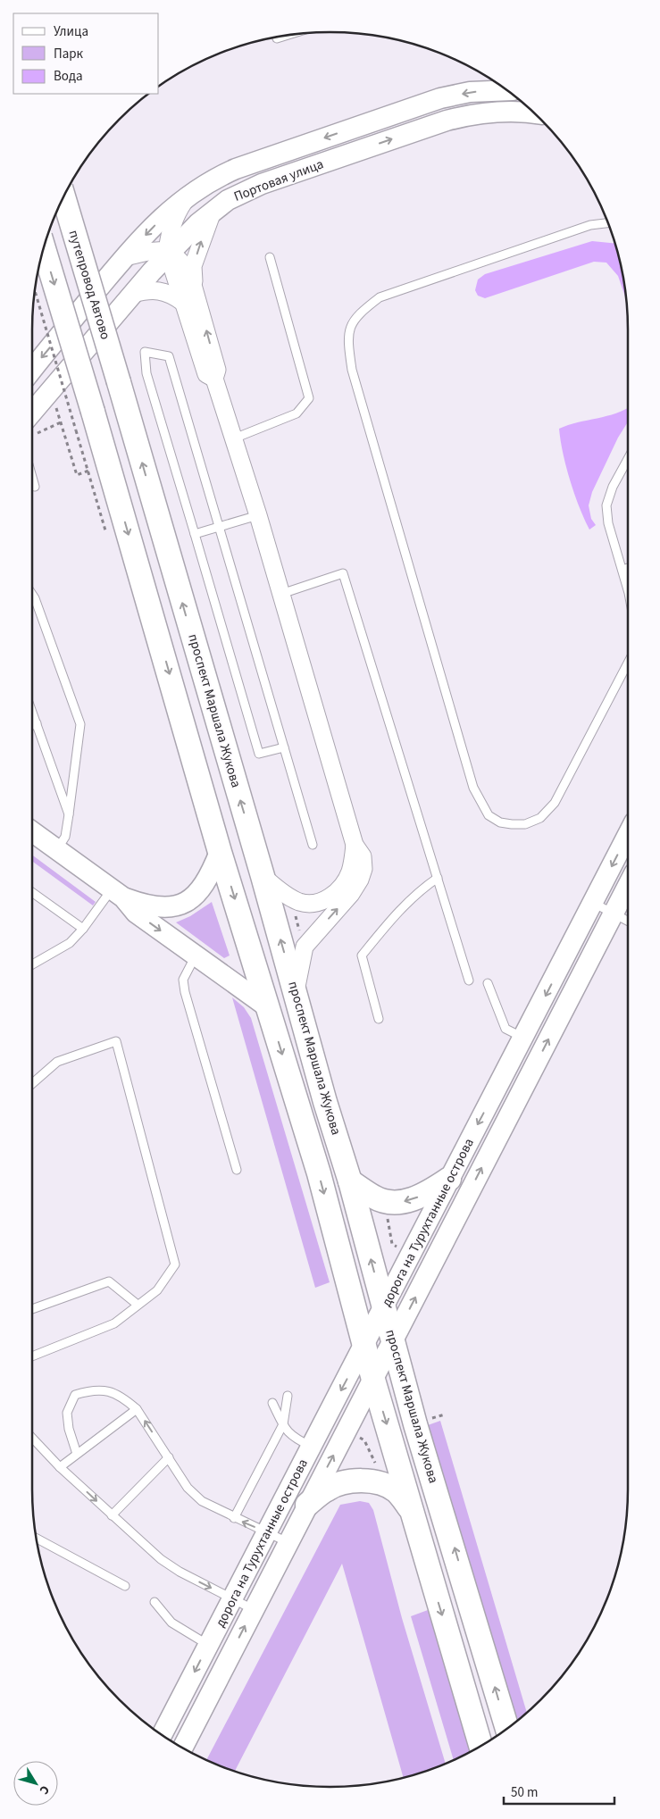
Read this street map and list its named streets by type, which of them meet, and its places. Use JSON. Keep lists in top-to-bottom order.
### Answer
{
  "streets": {
    "main road": ["путепровод Автово", "проспект Маршала Жукова"],
    "street": ["Портовая улица", "дорога на Турухтанные острова"]
  },
  "crossings": [
    ["путепровод Автово", "проспект Маршала Жукова"],
    ["проспект Маршала Жукова", "дорога на Турухтанные острова"]
  ],
  "legend": ["Улица", "Парк", "Вода"],
  "scale_bar": "50 m",
  "north": "bottom right"
}
